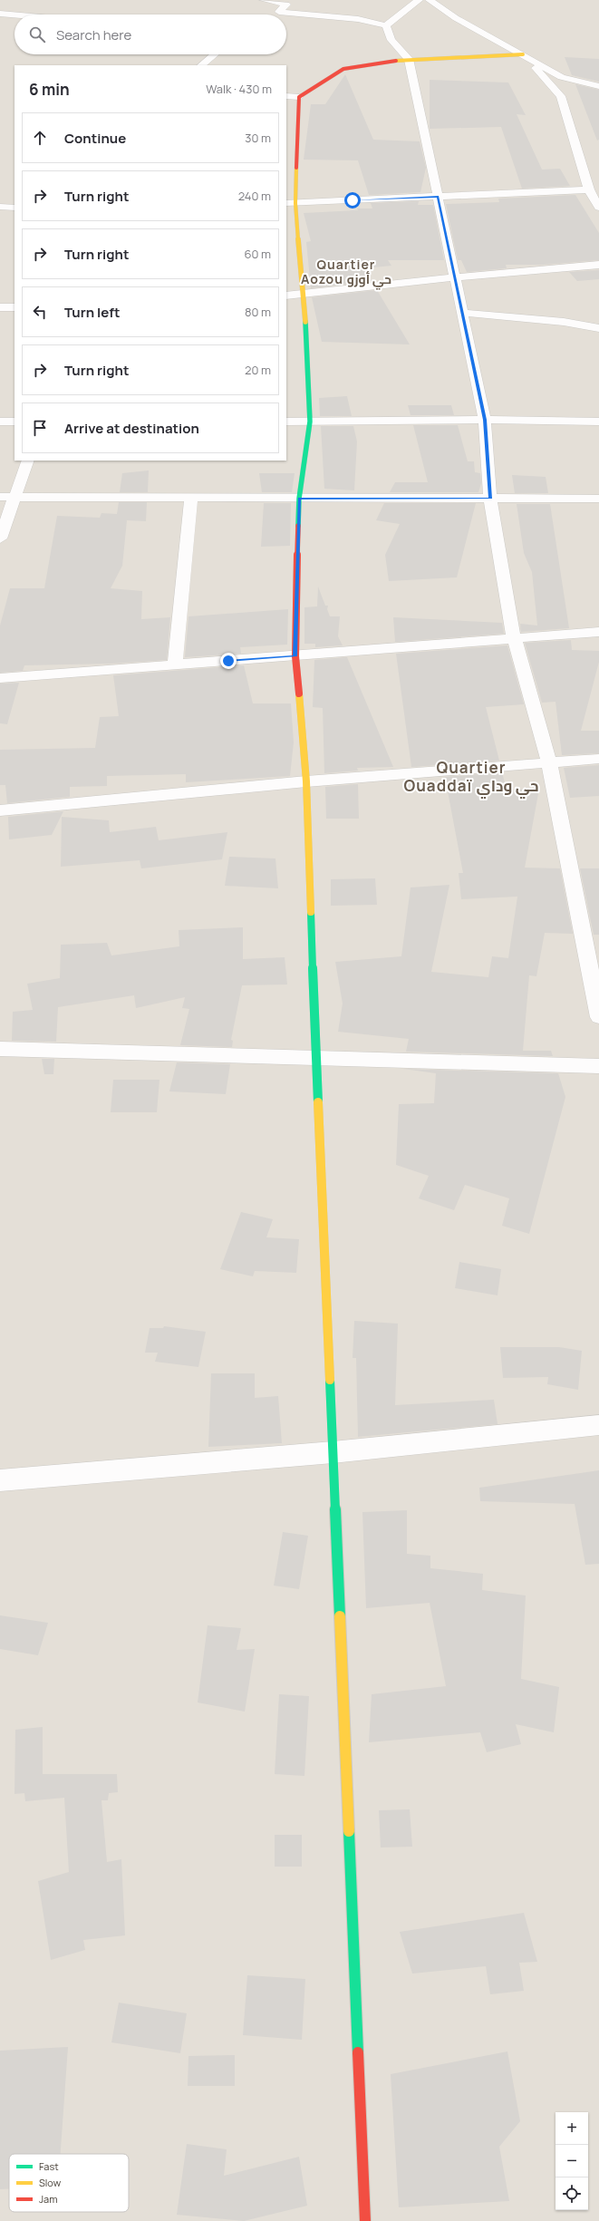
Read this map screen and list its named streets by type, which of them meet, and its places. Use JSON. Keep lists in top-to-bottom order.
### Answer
{
  "districts": ["Quartier Aozou حي أوزو", "Quartier Ouaddaï حي وداي"],
  "legend": ["Fast", "Slow", "Jam"],
  "page": {
    "search": "Search here",
    "heading": ["6 min", "Walk · 430 m"],
    "list": [
      ["Continue", "30 m"],
      ["Turn right", "240 m"],
      ["Turn right", "60 m"],
      ["Turn left", "80 m"],
      ["Turn right", "20 m"],
      "Arrive at destination"
    ],
    "map_buttons": ["+", "−"]
  }
}
